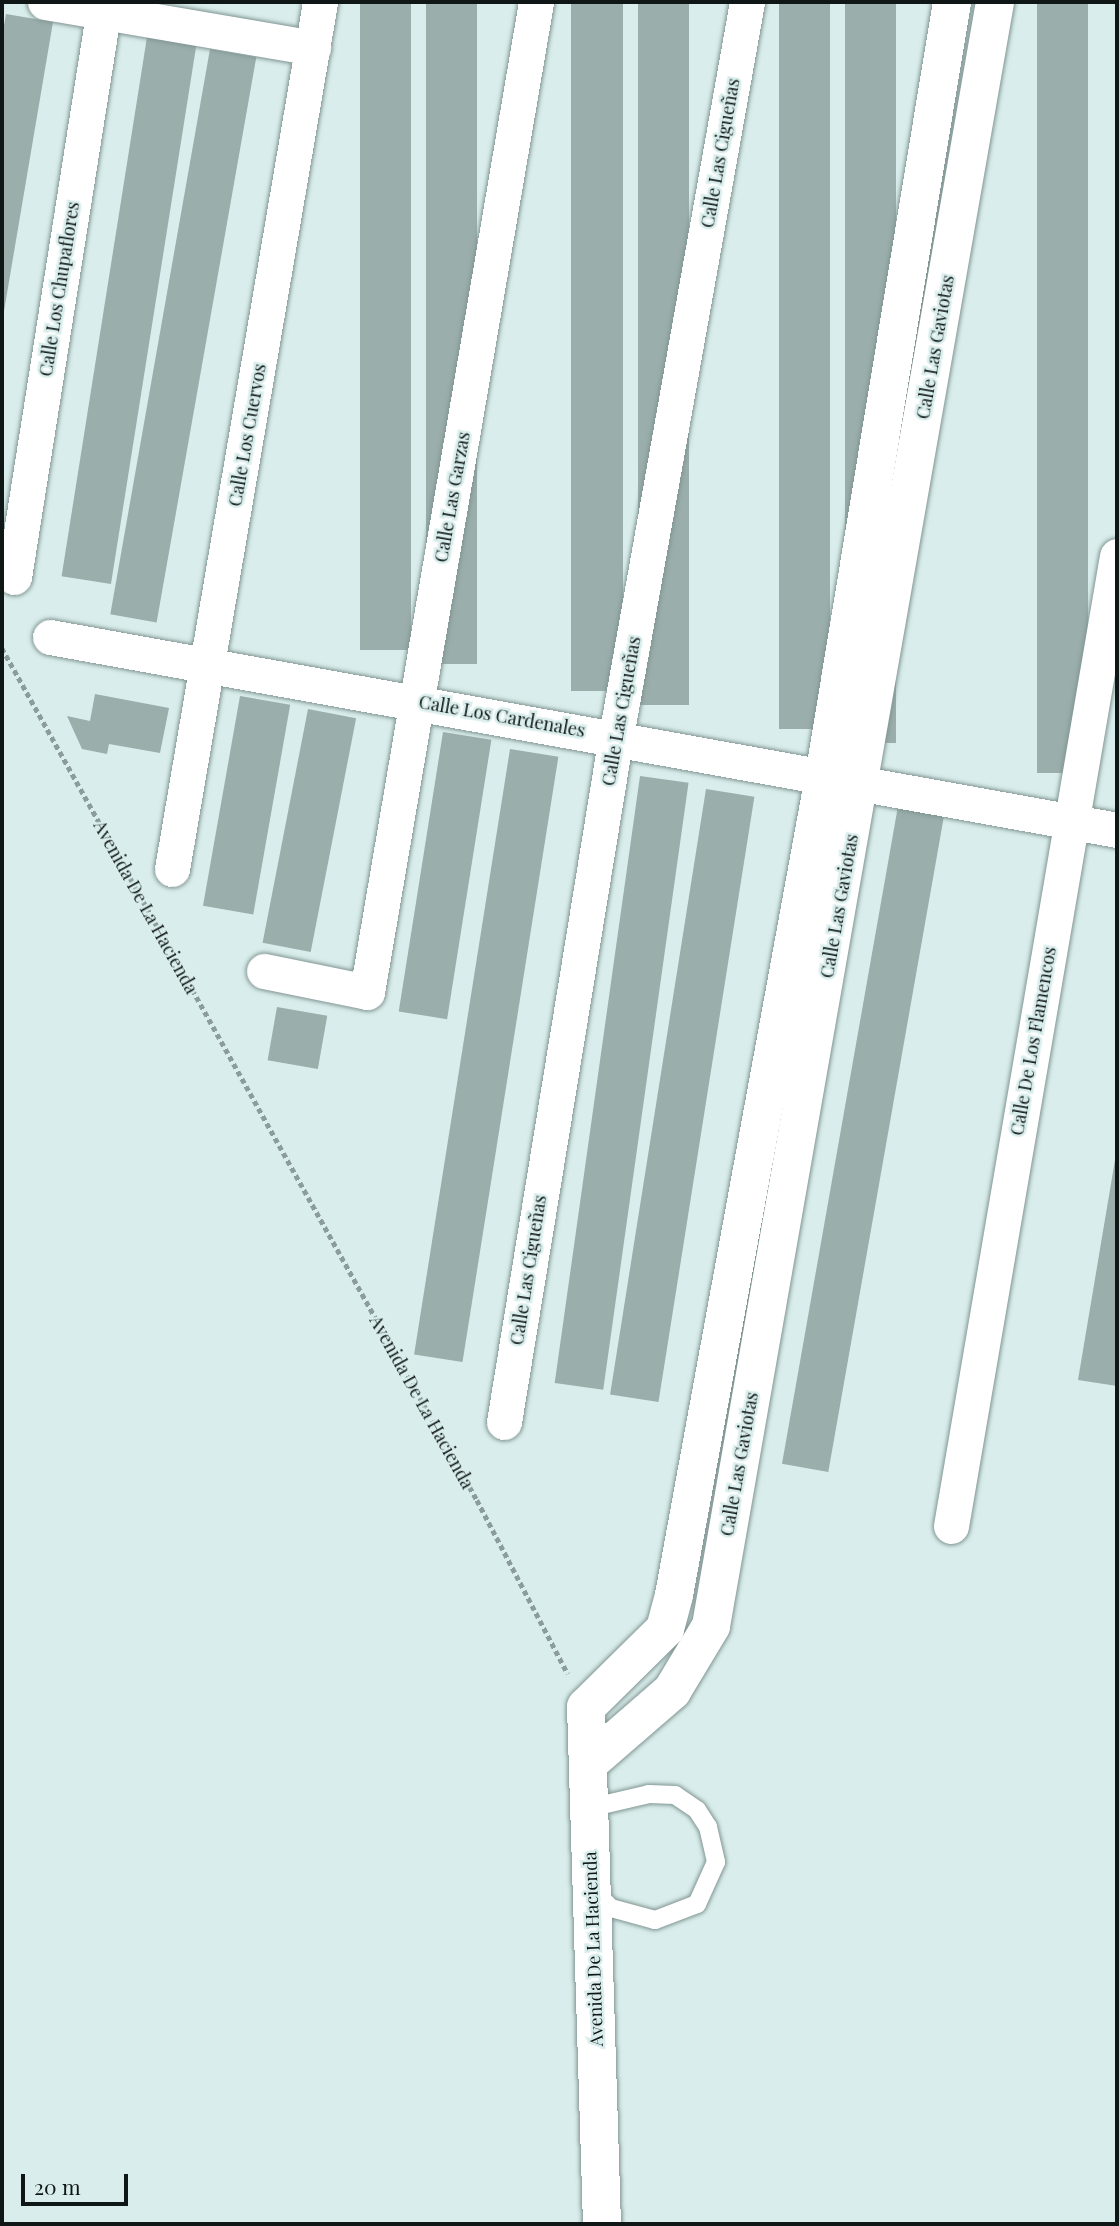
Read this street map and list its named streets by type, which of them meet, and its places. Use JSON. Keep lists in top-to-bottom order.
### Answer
{
  "streets": {
    "street": [
      "Calle Las Cigueñas",
      "Calle Los Chupaflores",
      "Calle Las Gaviotas",
      "Calle Los Cuervos",
      "Calle Las Garzas",
      "Calle Los Cardenales",
      "Avenida De La Hacienda",
      "Calle De Los Flamencos"
    ]
  },
  "crossings": [
    ["Calle Las Cigueñas", "Calle Los Cardenales"],
    ["Calle Las Gaviotas", "Calle Los Cardenales"],
    ["Calle Las Gaviotas", "Avenida De La Hacienda"],
    ["Calle Los Cuervos", "Calle Los Cardenales"],
    ["Calle Las Garzas", "Calle Los Cardenales"],
    ["Calle Los Cardenales", "Calle De Los Flamencos"]
  ],
  "scale_bar": "20 m"
}
